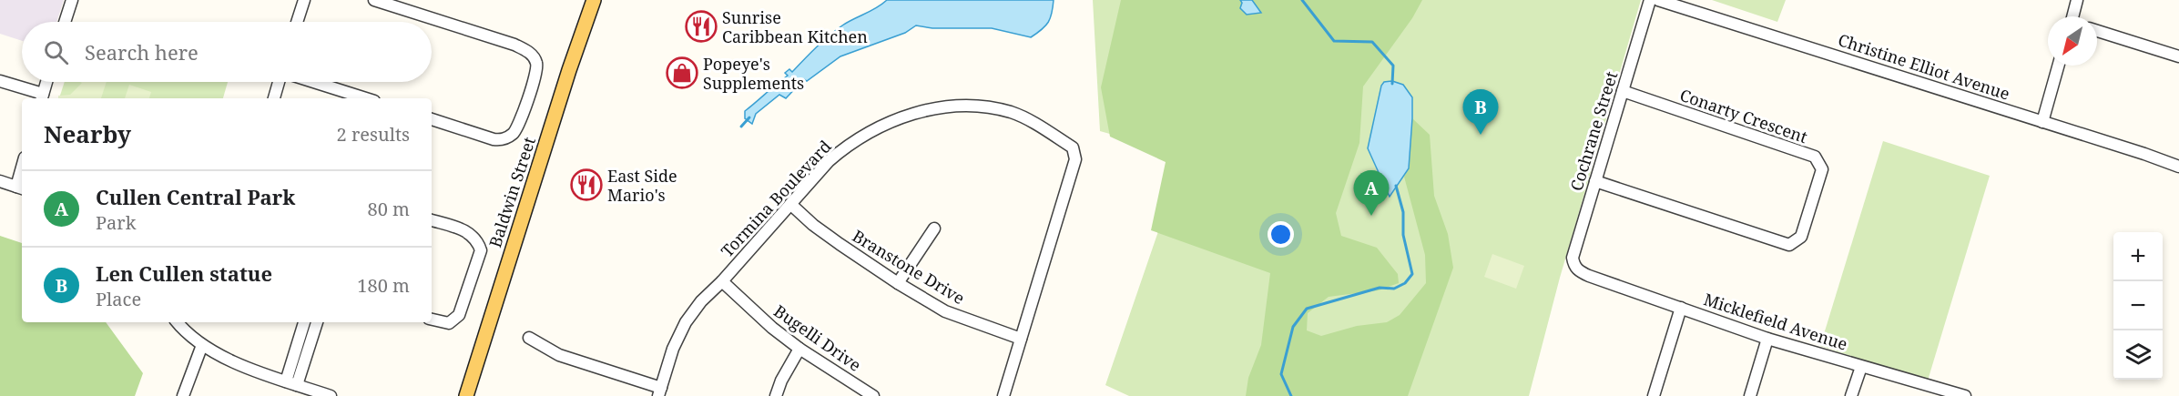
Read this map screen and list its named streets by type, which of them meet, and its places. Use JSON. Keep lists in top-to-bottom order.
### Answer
{
  "streets": {
    "main road": ["Baldwin Street"],
    "street": [
      "Christine Elliot Avenue",
      "Conarty Crescent",
      "Cochrane Street",
      "Tormina Boulevard",
      "Branstone Drive",
      "Micklefield Avenue",
      "Bugelli Drive"
    ]
  },
  "crossings": [
    ["Conarty Crescent", "Cochrane Street"],
    ["Cochrane Street", "Micklefield Avenue"],
    ["Tormina Boulevard", "Branstone Drive"],
    ["Tormina Boulevard", "Bugelli Drive"]
  ],
  "places": {
    "restaurant": ["Sunrise Caribbean Kitchen", "East Side Mario's"],
    "shop": ["Popeye's Supplements"]
  },
  "north": "bottom left",
  "page": {
    "search": "Search here",
    "pins": ["B", "A"],
    "heading": ["Nearby", "2 results"],
    "list": [
      {
        "mark": "A",
        "name": "Cullen Central Park",
        "note": "Park",
        "value": "80 m"
      },
      {
        "mark": "B",
        "name": "Len Cullen statue",
        "note": "Place",
        "value": "180 m"
      }
    ],
    "map_buttons": ["+", "−"]
  }
}
